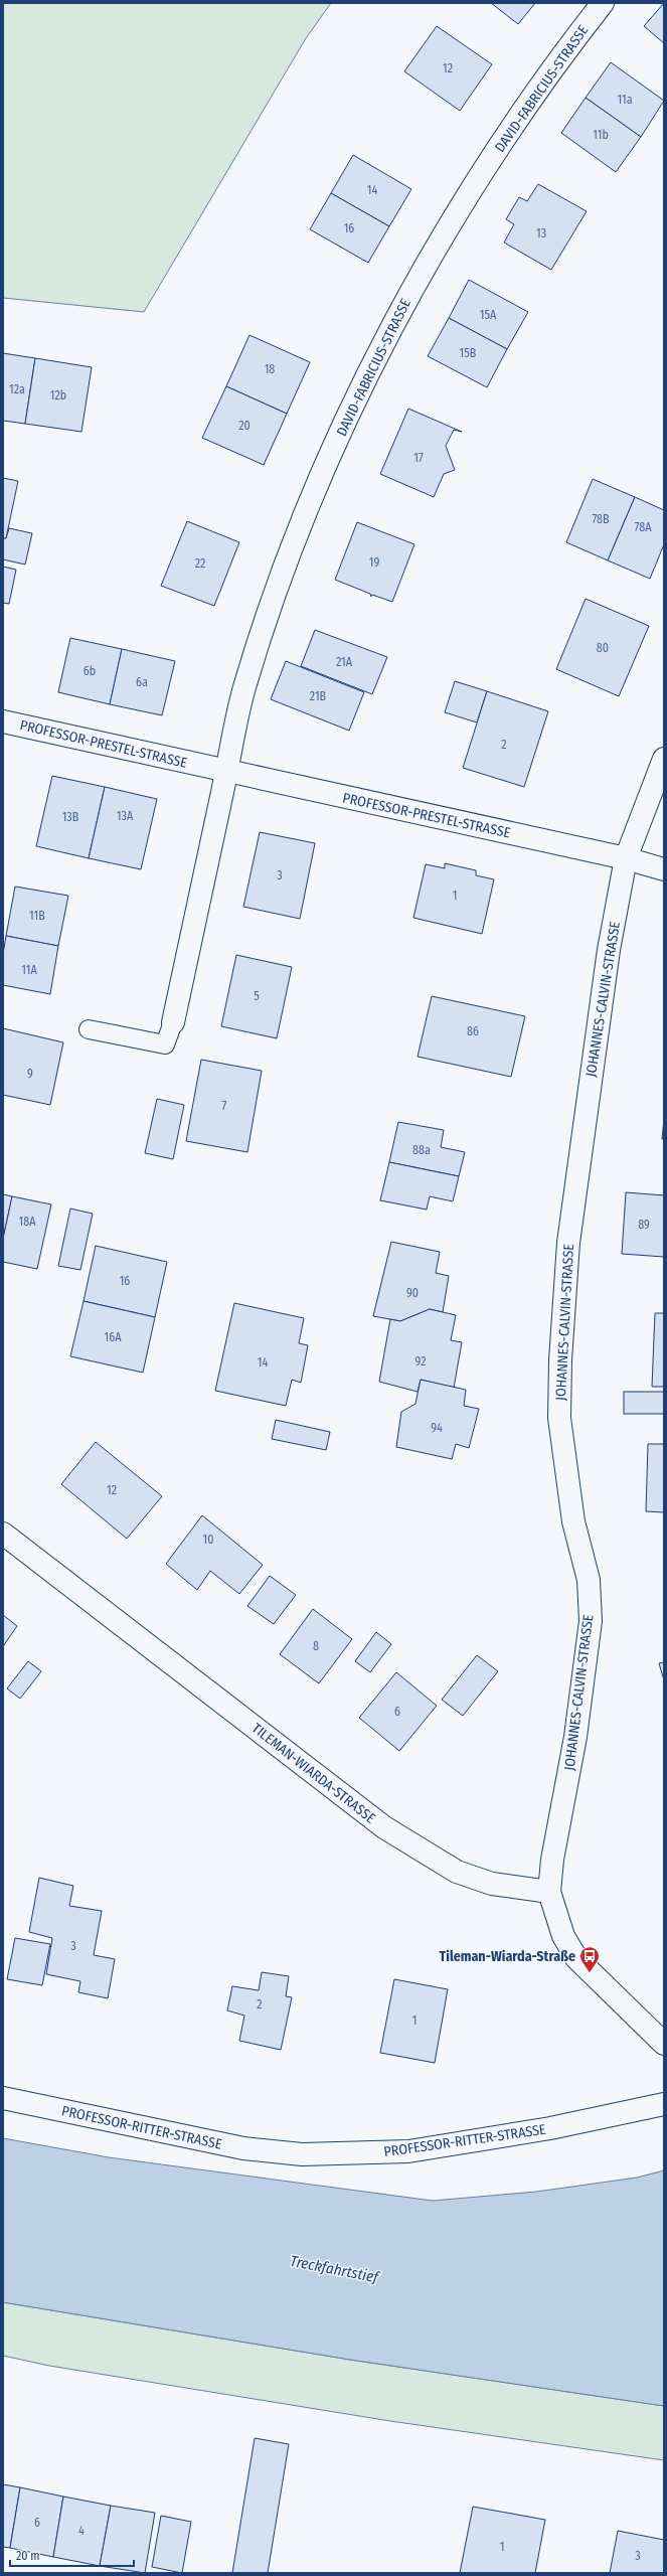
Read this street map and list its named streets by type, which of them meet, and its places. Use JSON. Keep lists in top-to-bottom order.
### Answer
{
  "streets": {
    "street": [
      "DAVID-FABRICIUS-STRASSE",
      "PROFESSOR-PRESTEL-STRASSE",
      "JOHANNES-CALVIN-STRASSE",
      "TILEMAN-WIARDA-STRASSE",
      "PROFESSOR-RITTER-STRASSE"
    ]
  },
  "crossings": [
    ["DAVID-FABRICIUS-STRASSE", "PROFESSOR-PRESTEL-STRASSE"],
    ["PROFESSOR-PRESTEL-STRASSE", "JOHANNES-CALVIN-STRASSE"],
    ["JOHANNES-CALVIN-STRASSE", "TILEMAN-WIARDA-STRASSE"]
  ],
  "water": ["Treckfahrtstief"],
  "places": {
    "bus stop": ["Tileman-Wiarda-Straße"]
  },
  "house_numbers": [
    "12",
    "11a",
    "11b",
    "14",
    "16",
    "13",
    "15A",
    "15B",
    "18",
    "12a",
    "12b",
    "20",
    "17",
    "78B",
    "78A",
    "19",
    "22",
    "80",
    "21A",
    "6b",
    "6a",
    "21B",
    "2",
    "13A",
    "13B",
    "3",
    "1",
    "11B",
    "11A",
    "5",
    "86",
    "9",
    "7",
    "88a",
    "18A",
    "89",
    "16",
    "90",
    "16A",
    "92",
    "14",
    "94",
    "12",
    "10",
    "8",
    "6",
    "3",
    "2",
    "1",
    "6",
    "4",
    "1",
    "3"
  ],
  "scale_bar": "20 m"
}
